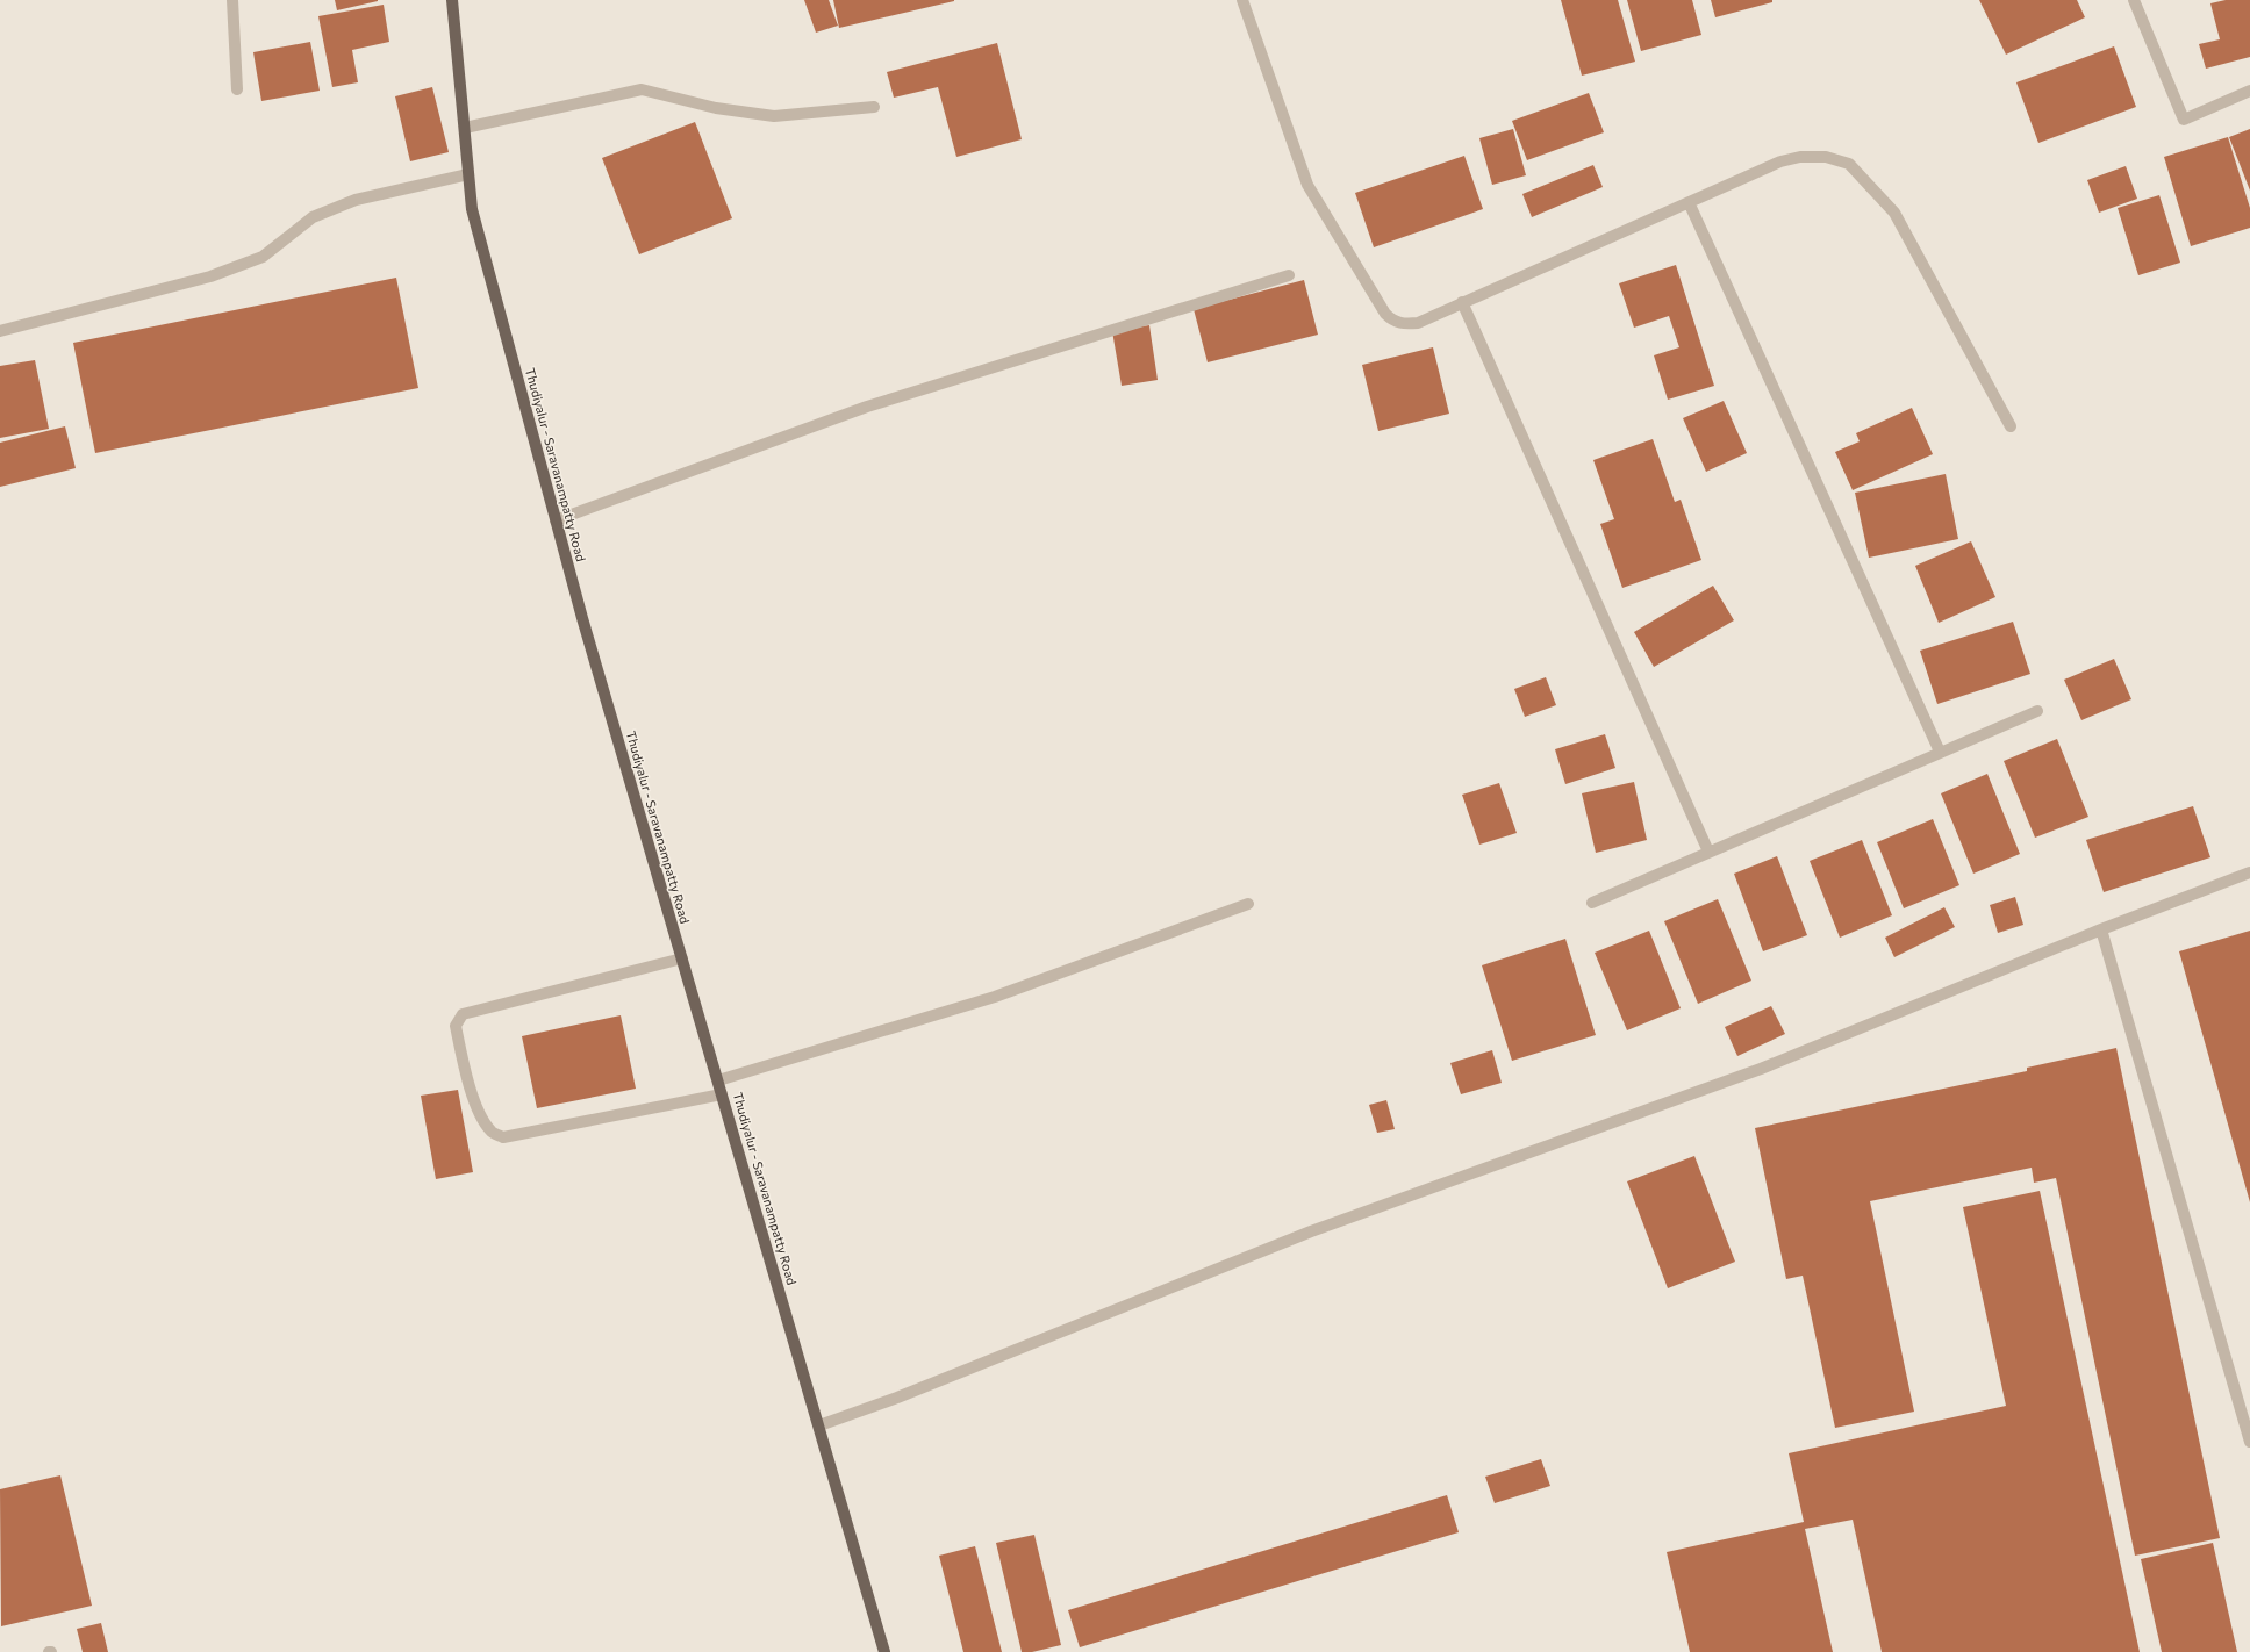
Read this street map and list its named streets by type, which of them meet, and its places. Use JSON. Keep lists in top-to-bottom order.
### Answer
{
  "streets": {
    "main road": ["Thudiyalur - Saravanampatty Road"]
  }
}
